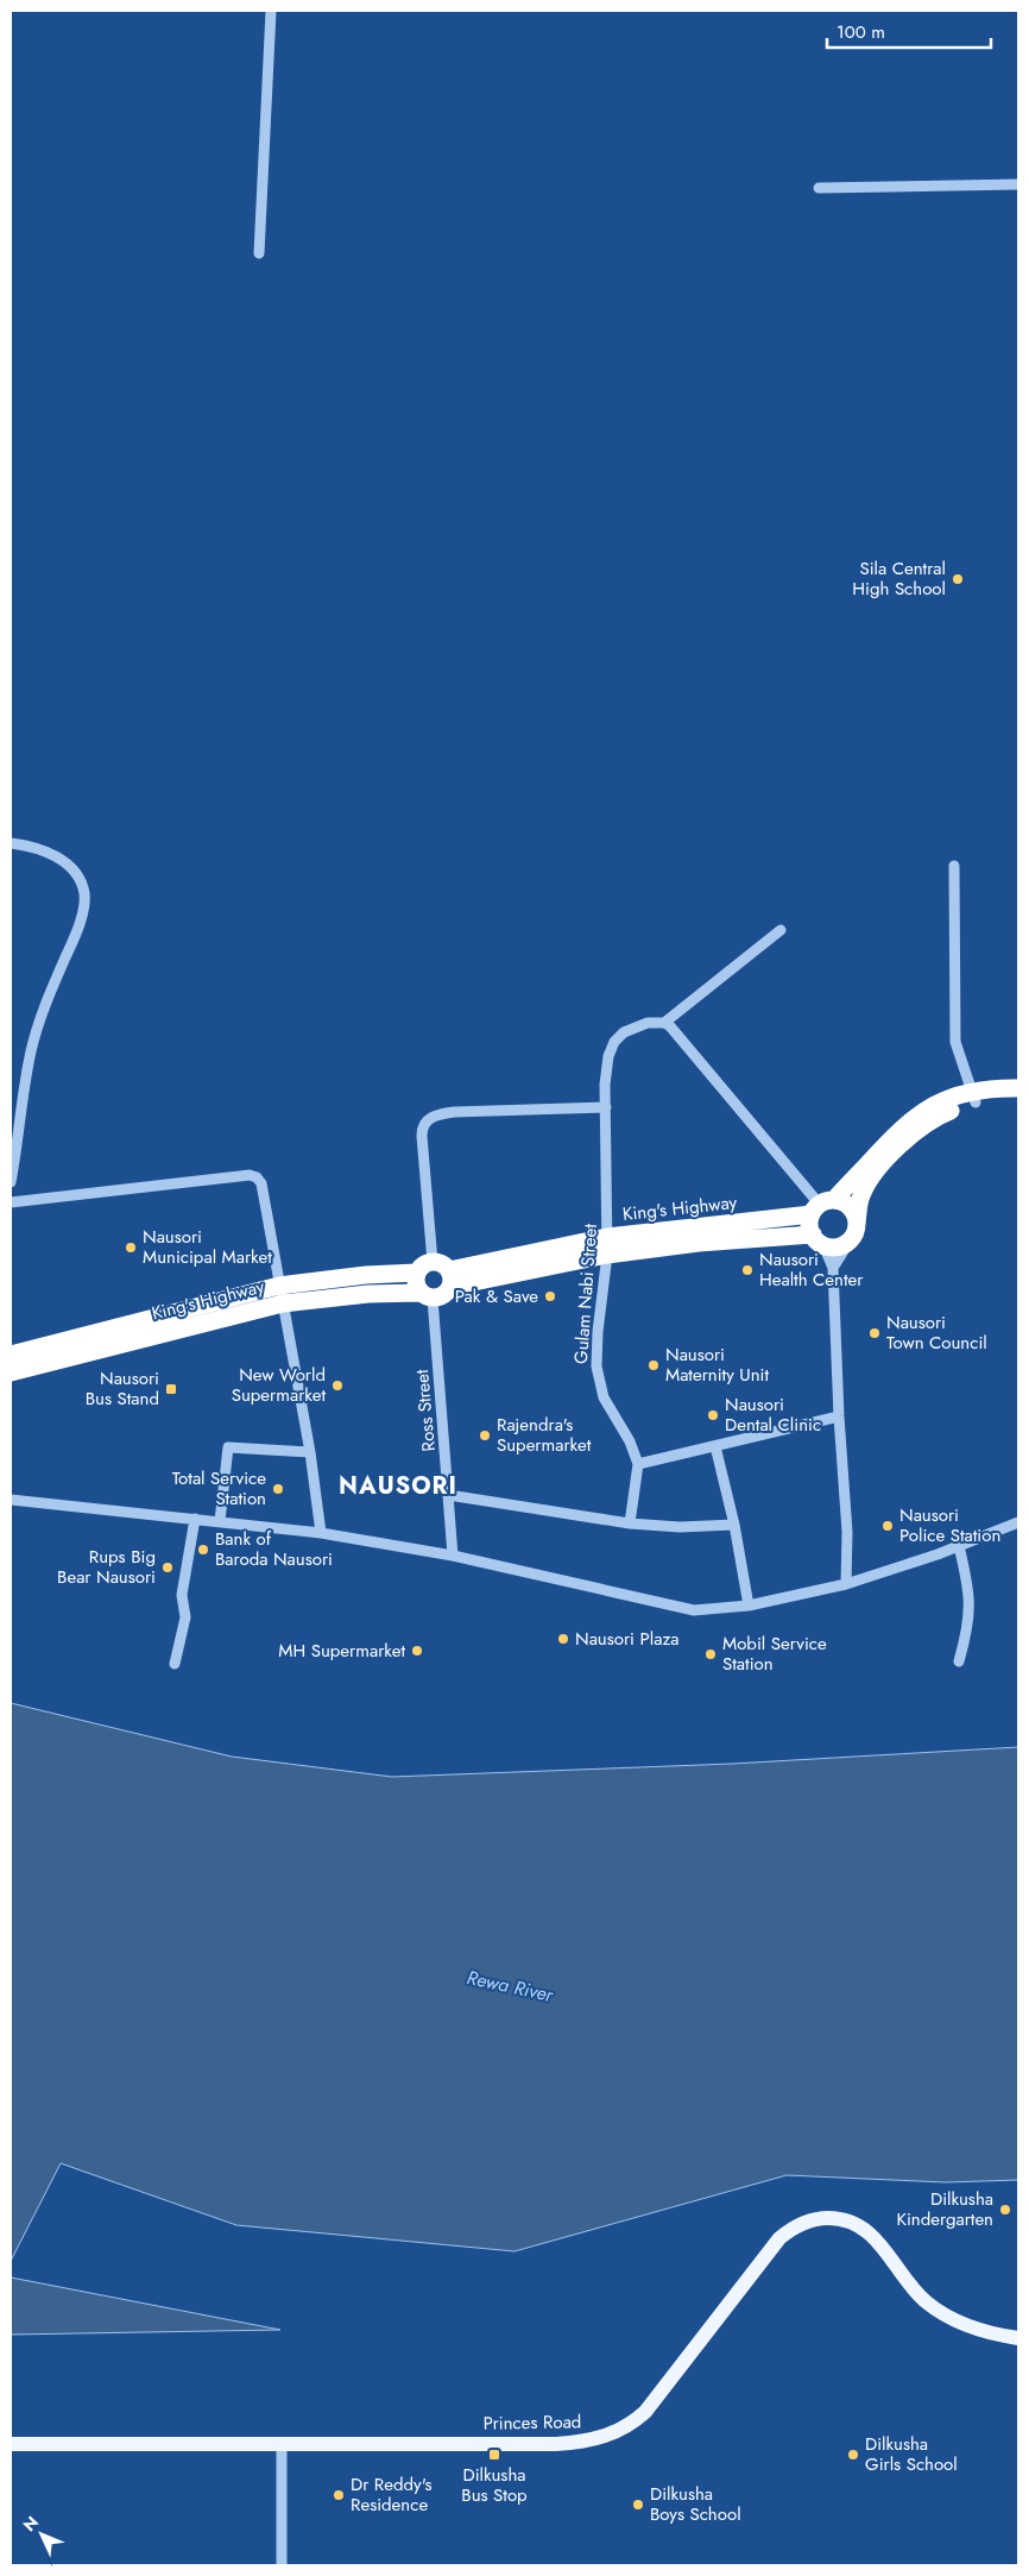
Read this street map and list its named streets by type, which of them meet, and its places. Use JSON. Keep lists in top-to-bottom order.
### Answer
{
  "streets": {
    "highway": ["King's Highway"],
    "main road": ["Princes Road"],
    "street": ["Gulam Nabi Street", "Ross Street"]
  },
  "crossings": [
    ["King's Highway", "Gulam Nabi Street"],
    ["King's Highway", "Ross Street"]
  ],
  "districts": ["NAUSORI"],
  "water": ["Rewa River"],
  "places": {
    "other": [
      "Sila Central High School",
      "Nausori Municipal Market",
      "Nausori Health Center",
      "Pak & Save",
      "Nausori Town Council",
      "Nausori Maternity Unit",
      "New World Supermarket",
      "Nausori Dental Clinic",
      "Rajendra's Supermarket",
      "Total Service Station",
      "Nausori Police Station",
      "Bank of Baroda Nausori",
      "Rups Big Bear Nausori",
      "Nausori Plaza",
      "MH Supermarket",
      "Mobil Service Station",
      "Dilkusha Kindergarten",
      "Dilkusha Girls School",
      "Dr Reddy's Residence",
      "Dilkusha Boys School"
    ],
    "transit": ["Nausori Bus Stand", "Dilkusha Bus Stop"]
  },
  "scale_bar": "100 m",
  "north": "top left"
}
